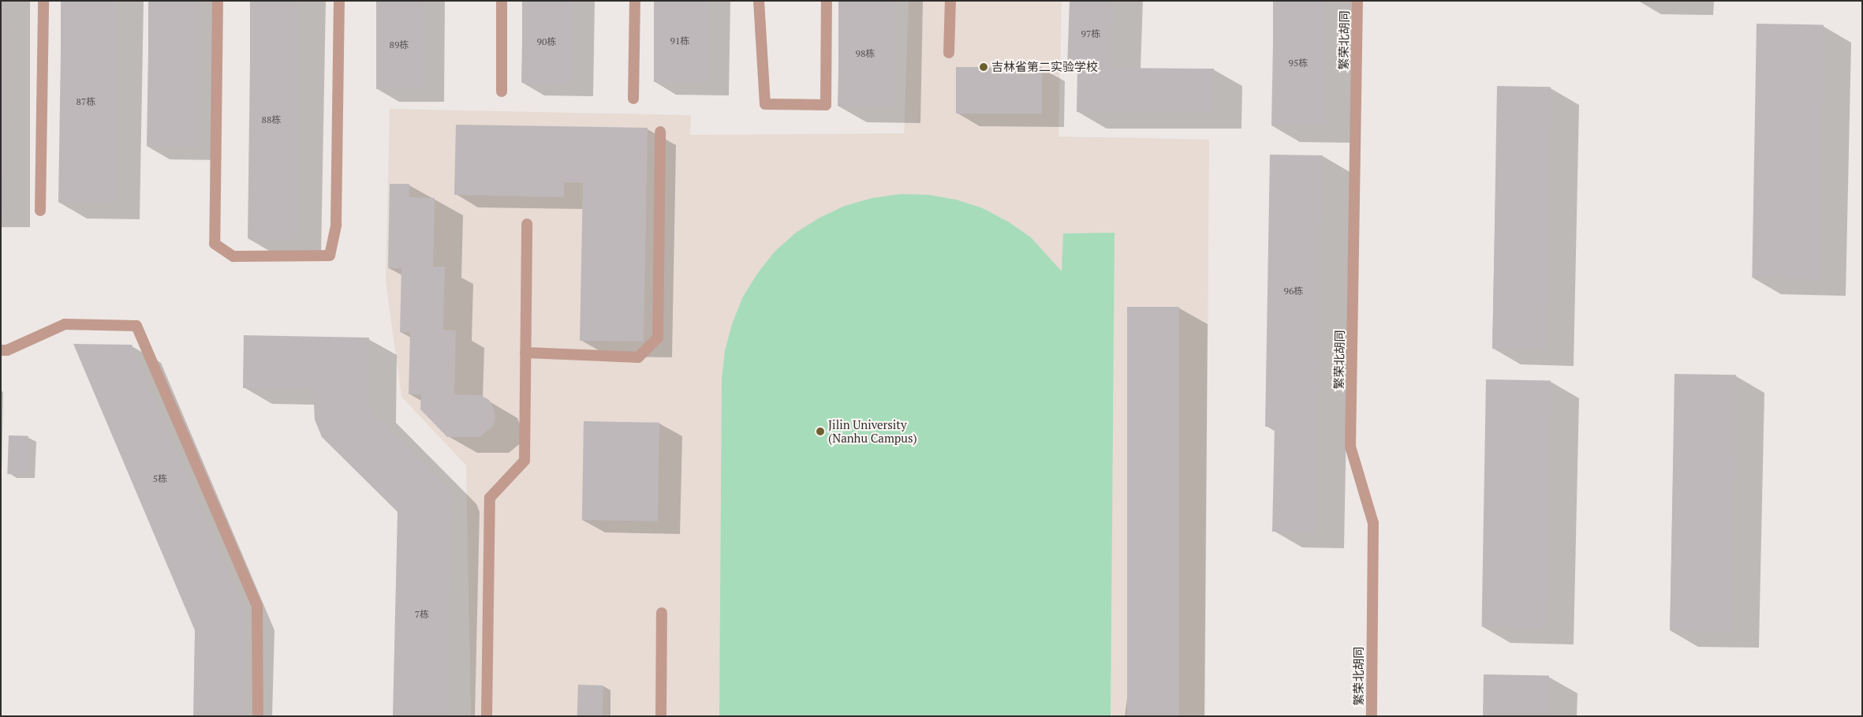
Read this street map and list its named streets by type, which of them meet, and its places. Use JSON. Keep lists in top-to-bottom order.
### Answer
{
  "streets": {
    "street": ["繁荣北胡同"]
  },
  "places": ["吉林省第二实验学校", "Jilin University (Nanhu Campus)"],
  "house_numbers": [
    "97栋",
    "91栋",
    "90栋",
    "89栋",
    "98栋",
    "95栋",
    "87栋",
    "88栋",
    "96栋",
    "5栋",
    "7栋"
  ]
}
